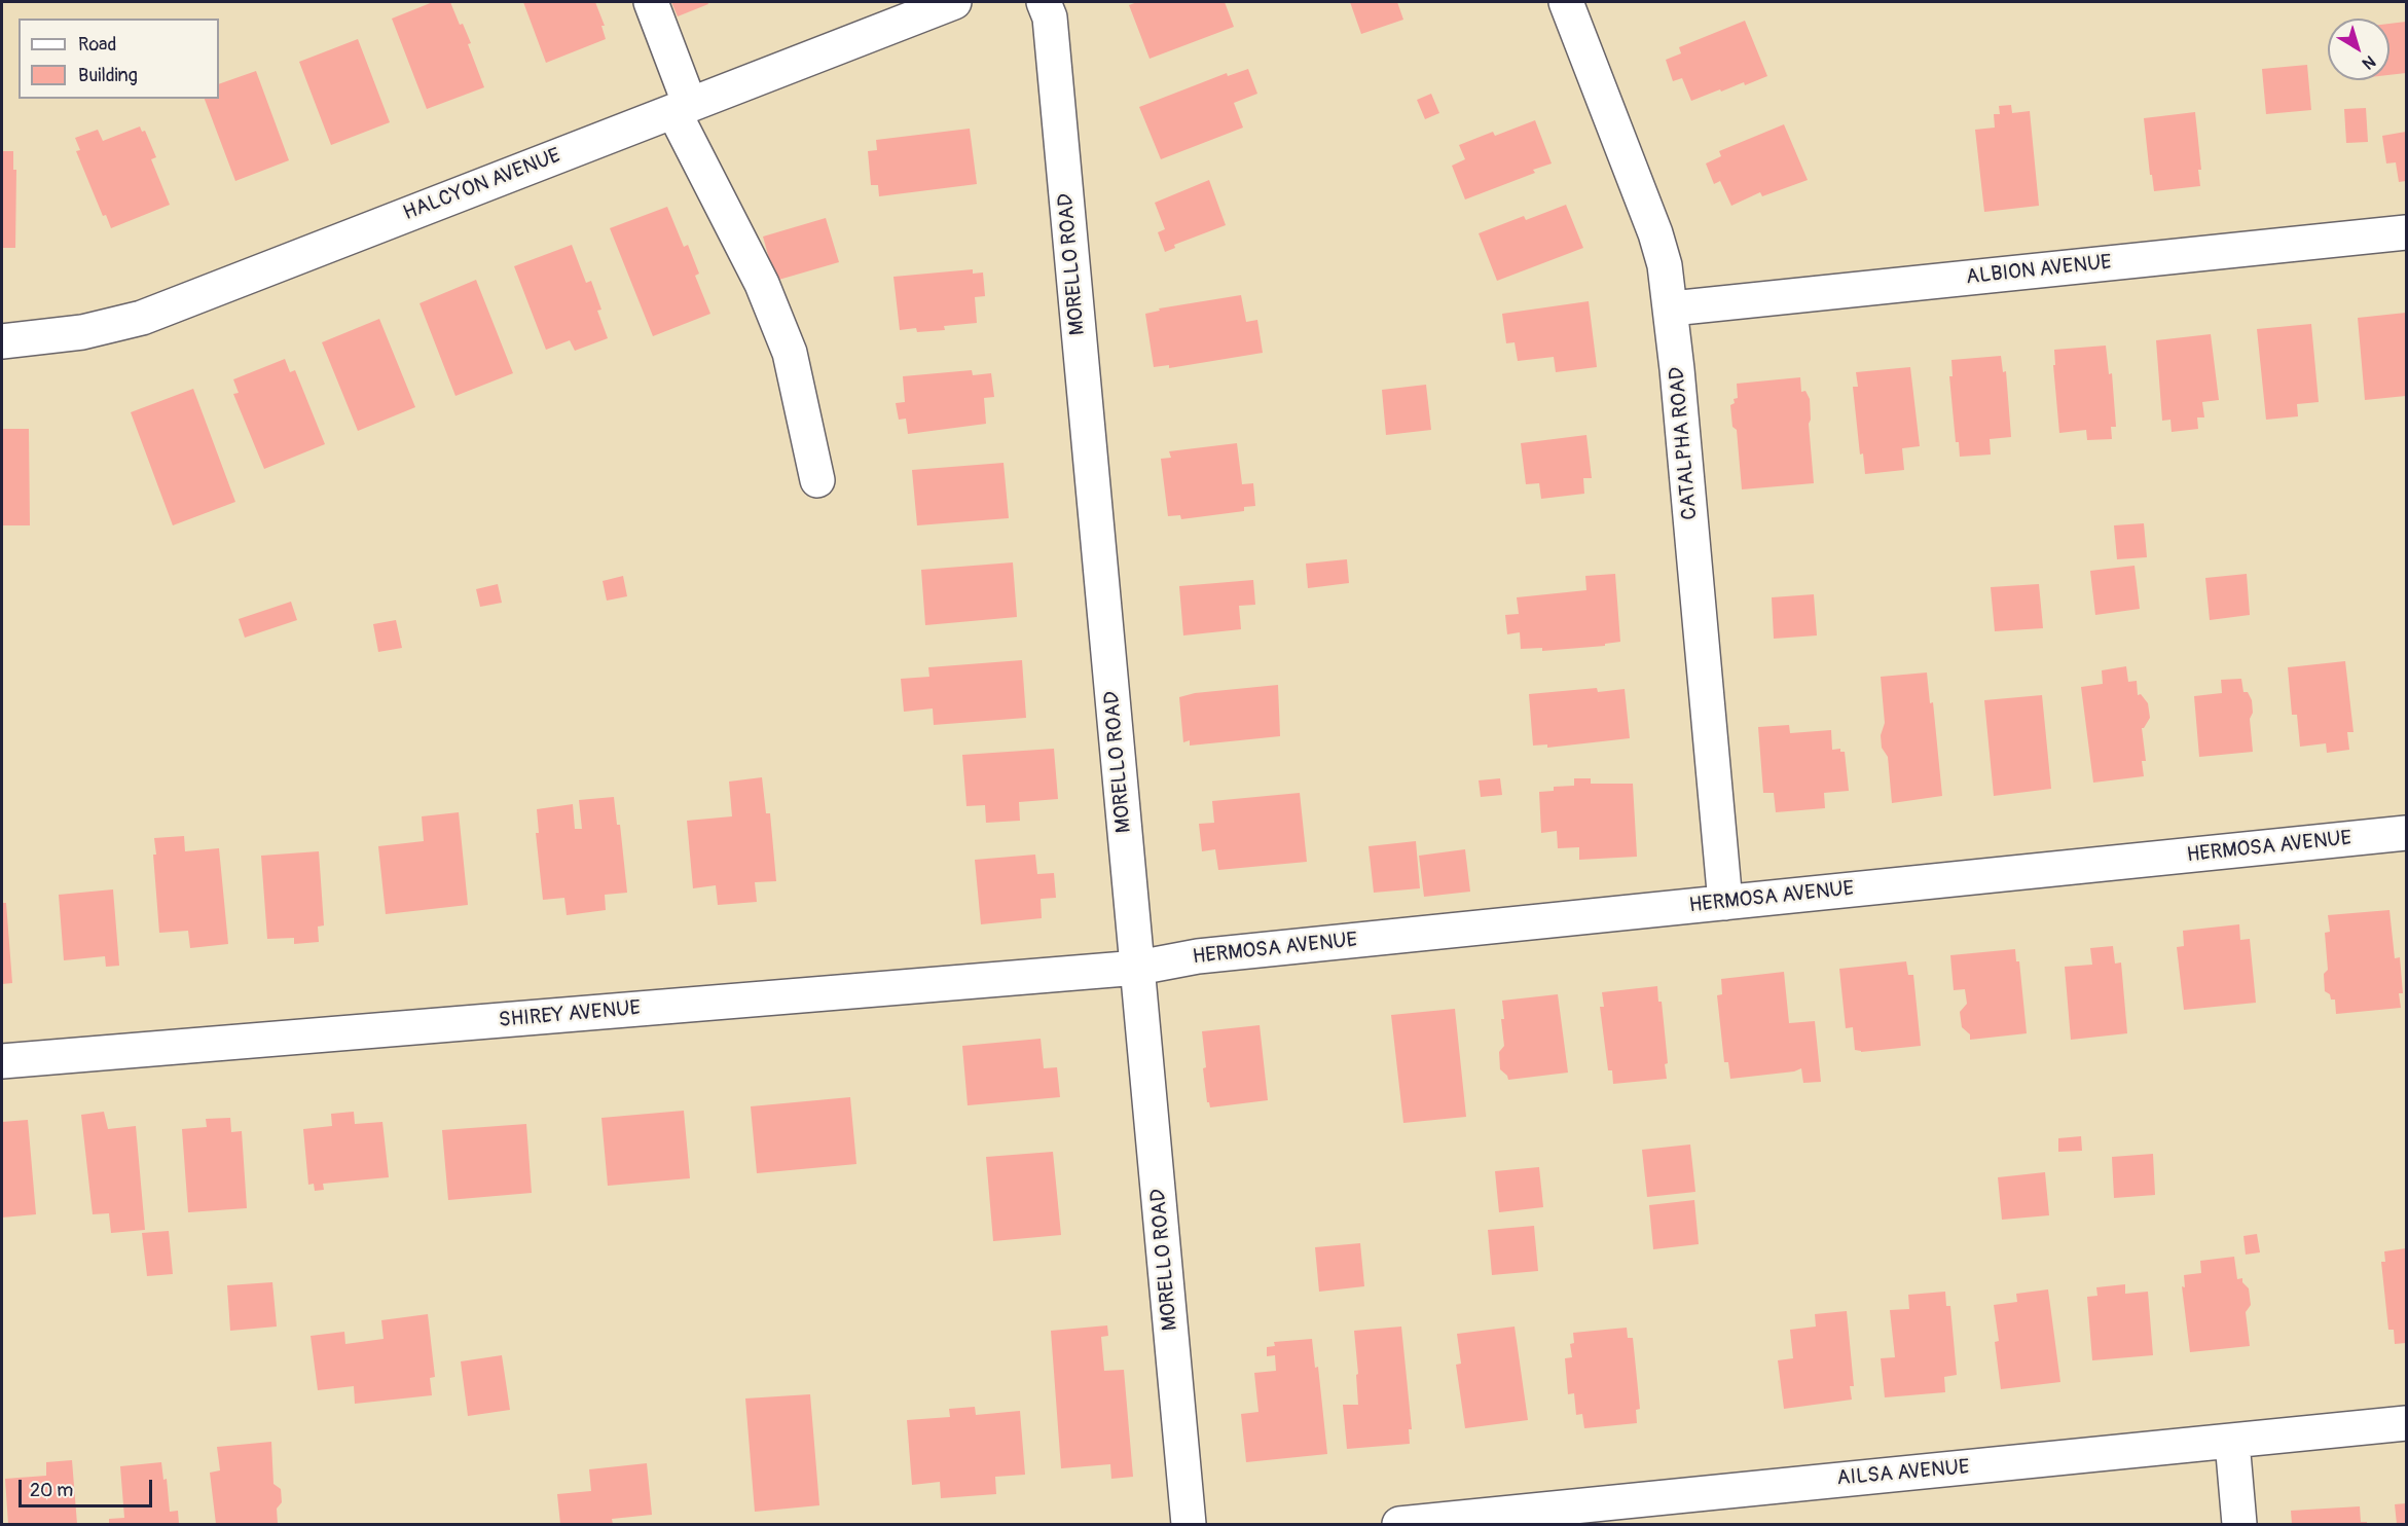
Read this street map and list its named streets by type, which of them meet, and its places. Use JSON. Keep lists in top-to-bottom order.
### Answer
{
  "streets": {
    "street": [
      "HALCYON AVENUE",
      "MORELLO ROAD",
      "ALBION AVENUE",
      "CATALPHA ROAD",
      "HERMOSA AVENUE",
      "SHIREY AVENUE",
      "AILSA AVENUE"
    ]
  },
  "crossings": [
    ["MORELLO ROAD", "HERMOSA AVENUE"],
    ["MORELLO ROAD", "SHIREY AVENUE"],
    ["ALBION AVENUE", "CATALPHA ROAD"],
    ["CATALPHA ROAD", "HERMOSA AVENUE"],
    ["HERMOSA AVENUE", "SHIREY AVENUE"]
  ],
  "legend": ["Road", "Building"],
  "scale_bar": "20 m",
  "north": "bottom right"
}
